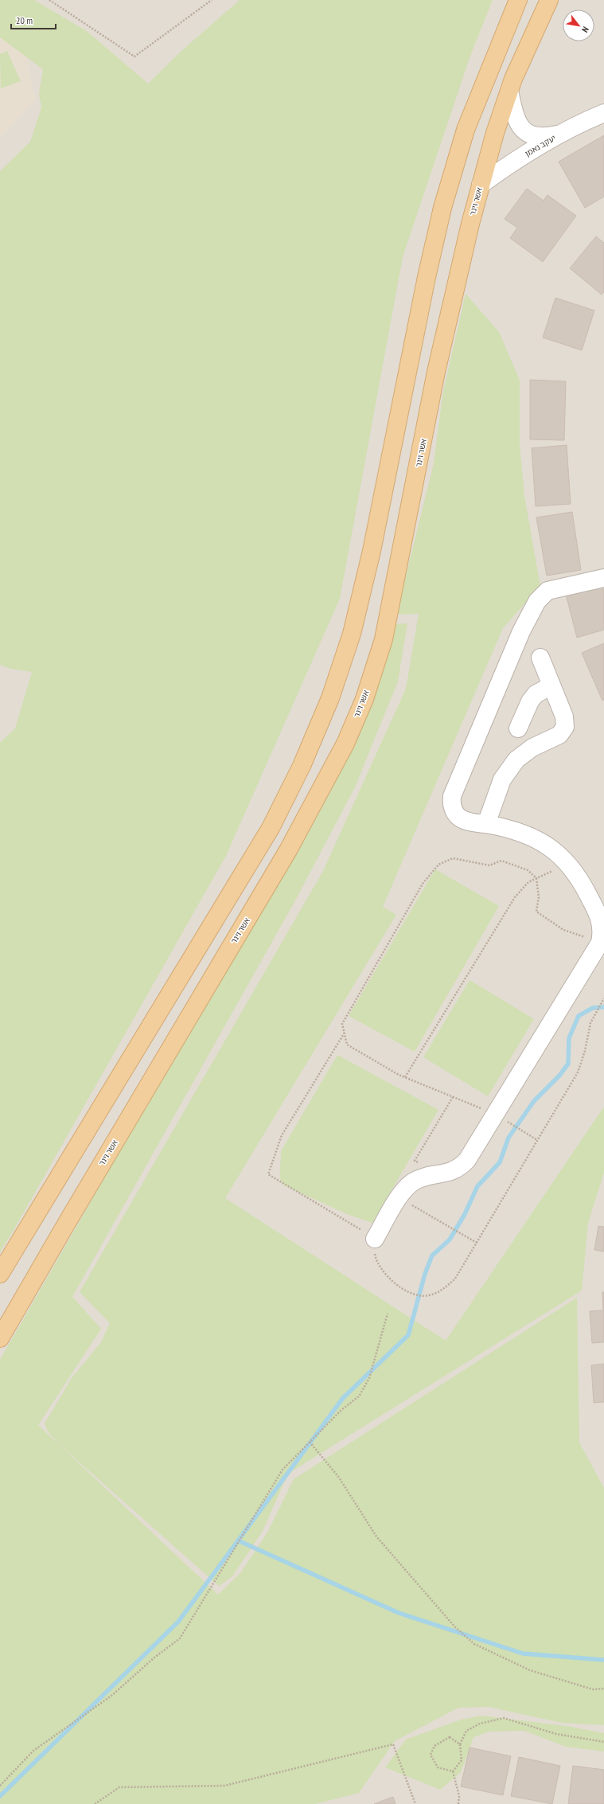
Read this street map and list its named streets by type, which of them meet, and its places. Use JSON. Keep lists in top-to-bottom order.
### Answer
{
  "streets": {
    "main road": ["אשר וינר"],
    "street": ["יעקב נאמן"]
  },
  "crossings": [
    ["יעקב נאמן", "אשר וינר"]
  ],
  "scale_bar": "20 m",
  "north": "bottom right"
}
